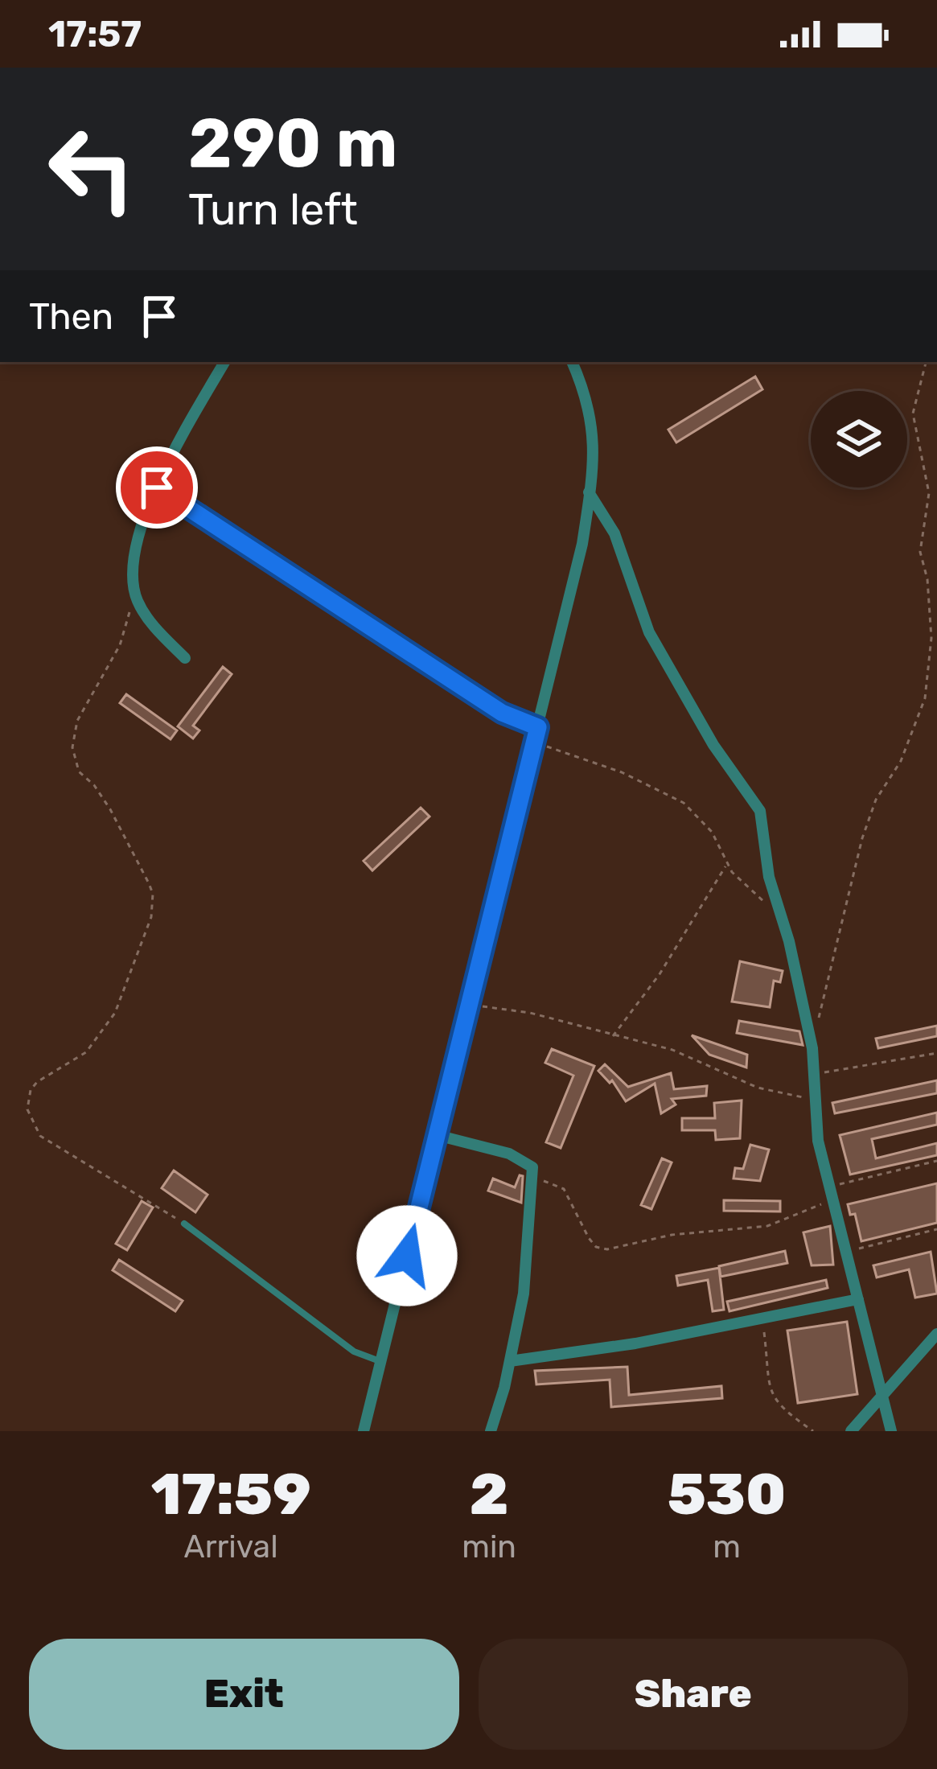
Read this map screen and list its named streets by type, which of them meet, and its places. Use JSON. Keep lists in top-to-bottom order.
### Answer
{
  "page": {
    "status": "17:57",
    "turn": ["290 m", "Turn left"],
    "then": "Then",
    "eta": [
      "17:59",
      "Arrival",
      "2",
      "min",
      "530",
      "m"
    ],
    "buttons": ["Exit", "Share"]
  }
}
